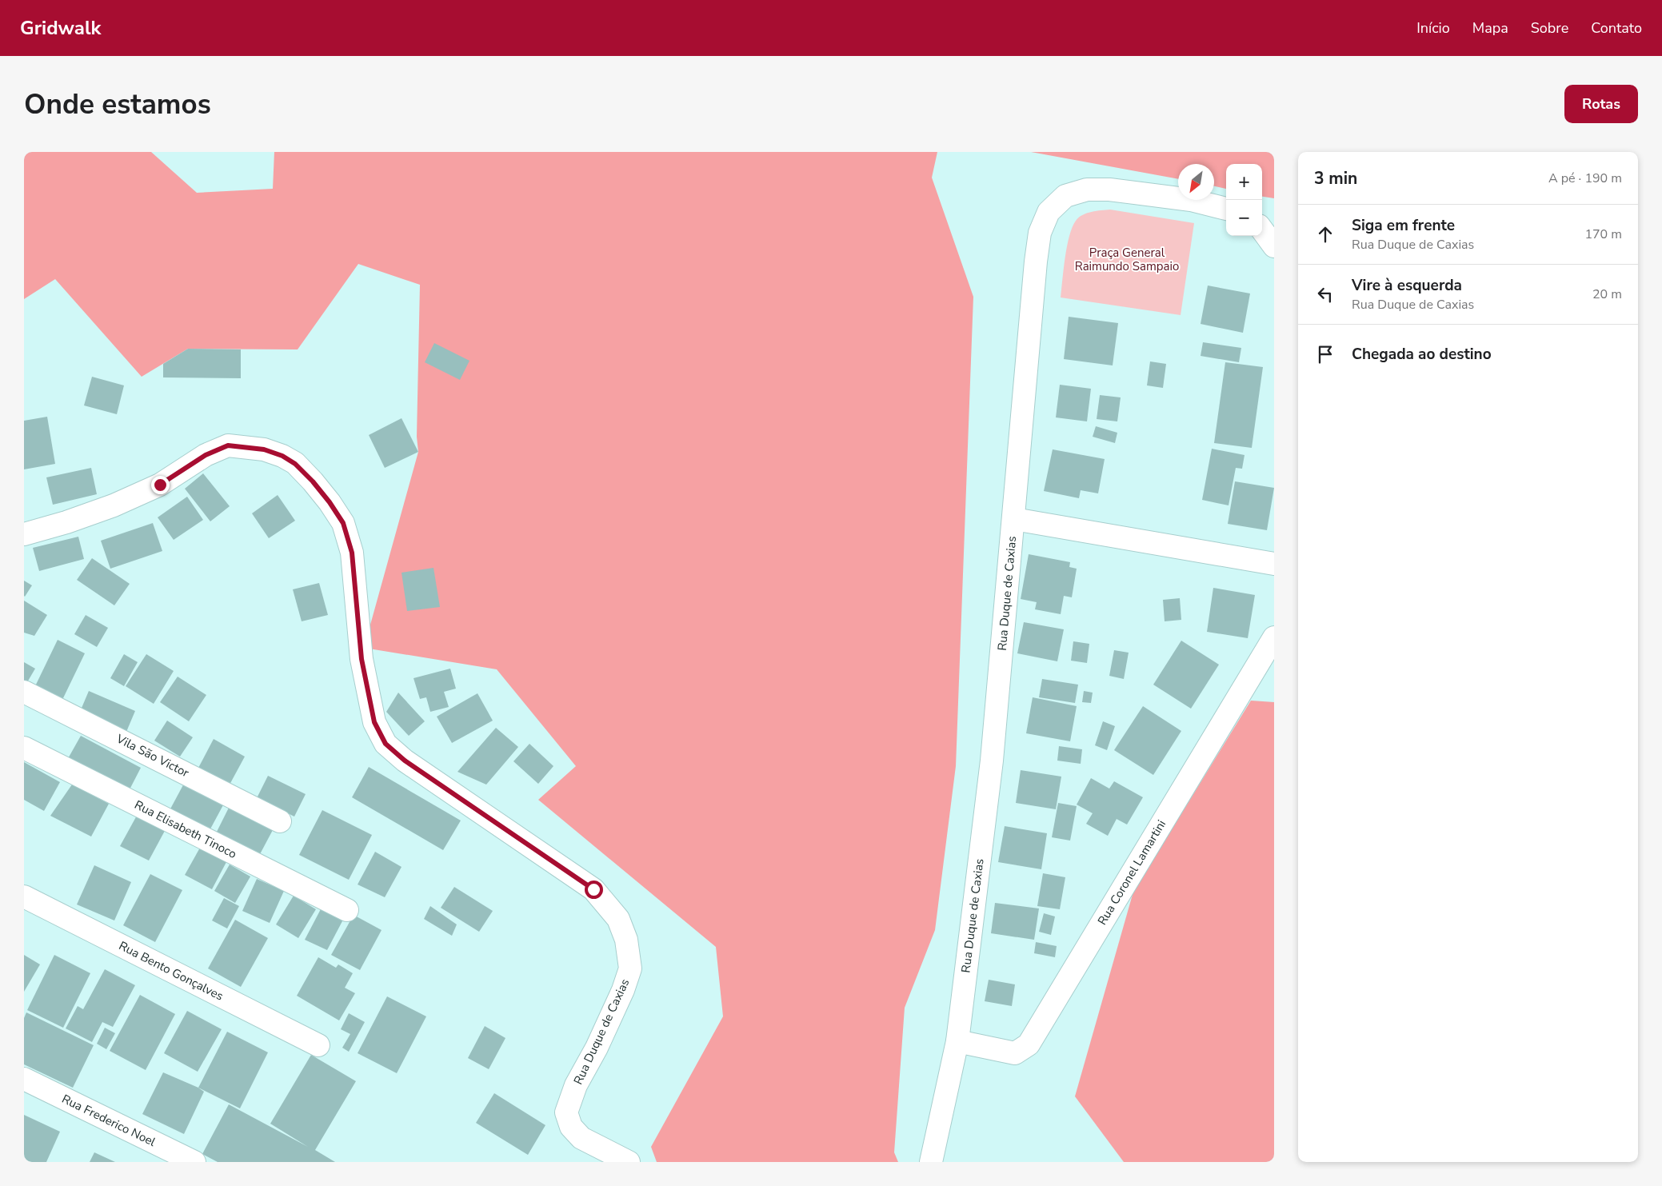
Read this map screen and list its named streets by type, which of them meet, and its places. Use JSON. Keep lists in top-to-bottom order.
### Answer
{
  "streets": {
    "street": [
      "Rua Duque de Caxias",
      "Vila São Victor",
      "Rua Elisabeth Tinoco",
      "Rua Coronel Lamartini",
      "Rua Bento Gonçalves",
      "Rua Frederico Noel"
    ]
  },
  "crossings": [
    ["Rua Duque de Caxias", "Rua Coronel Lamartini"]
  ],
  "parks": ["Praça General Raimundo Sampaio"],
  "north": "bottom left",
  "page": {
    "header": "Gridwalk",
    "nav": [
      "Início",
      "Mapa",
      "Sobre",
      "Contato"
    ],
    "buttons": "Rotas",
    "title": "Onde estamos",
    "heading": ["3 min", "A pé · 190 m"],
    "map_buttons": ["+", "−"],
    "list": [
      ["Siga em frente", "Rua Duque de Caxias", "170 m"],
      ["Vire à esquerda", "Rua Duque de Caxias", "20 m"],
      "Chegada ao destino"
    ]
  }
}
